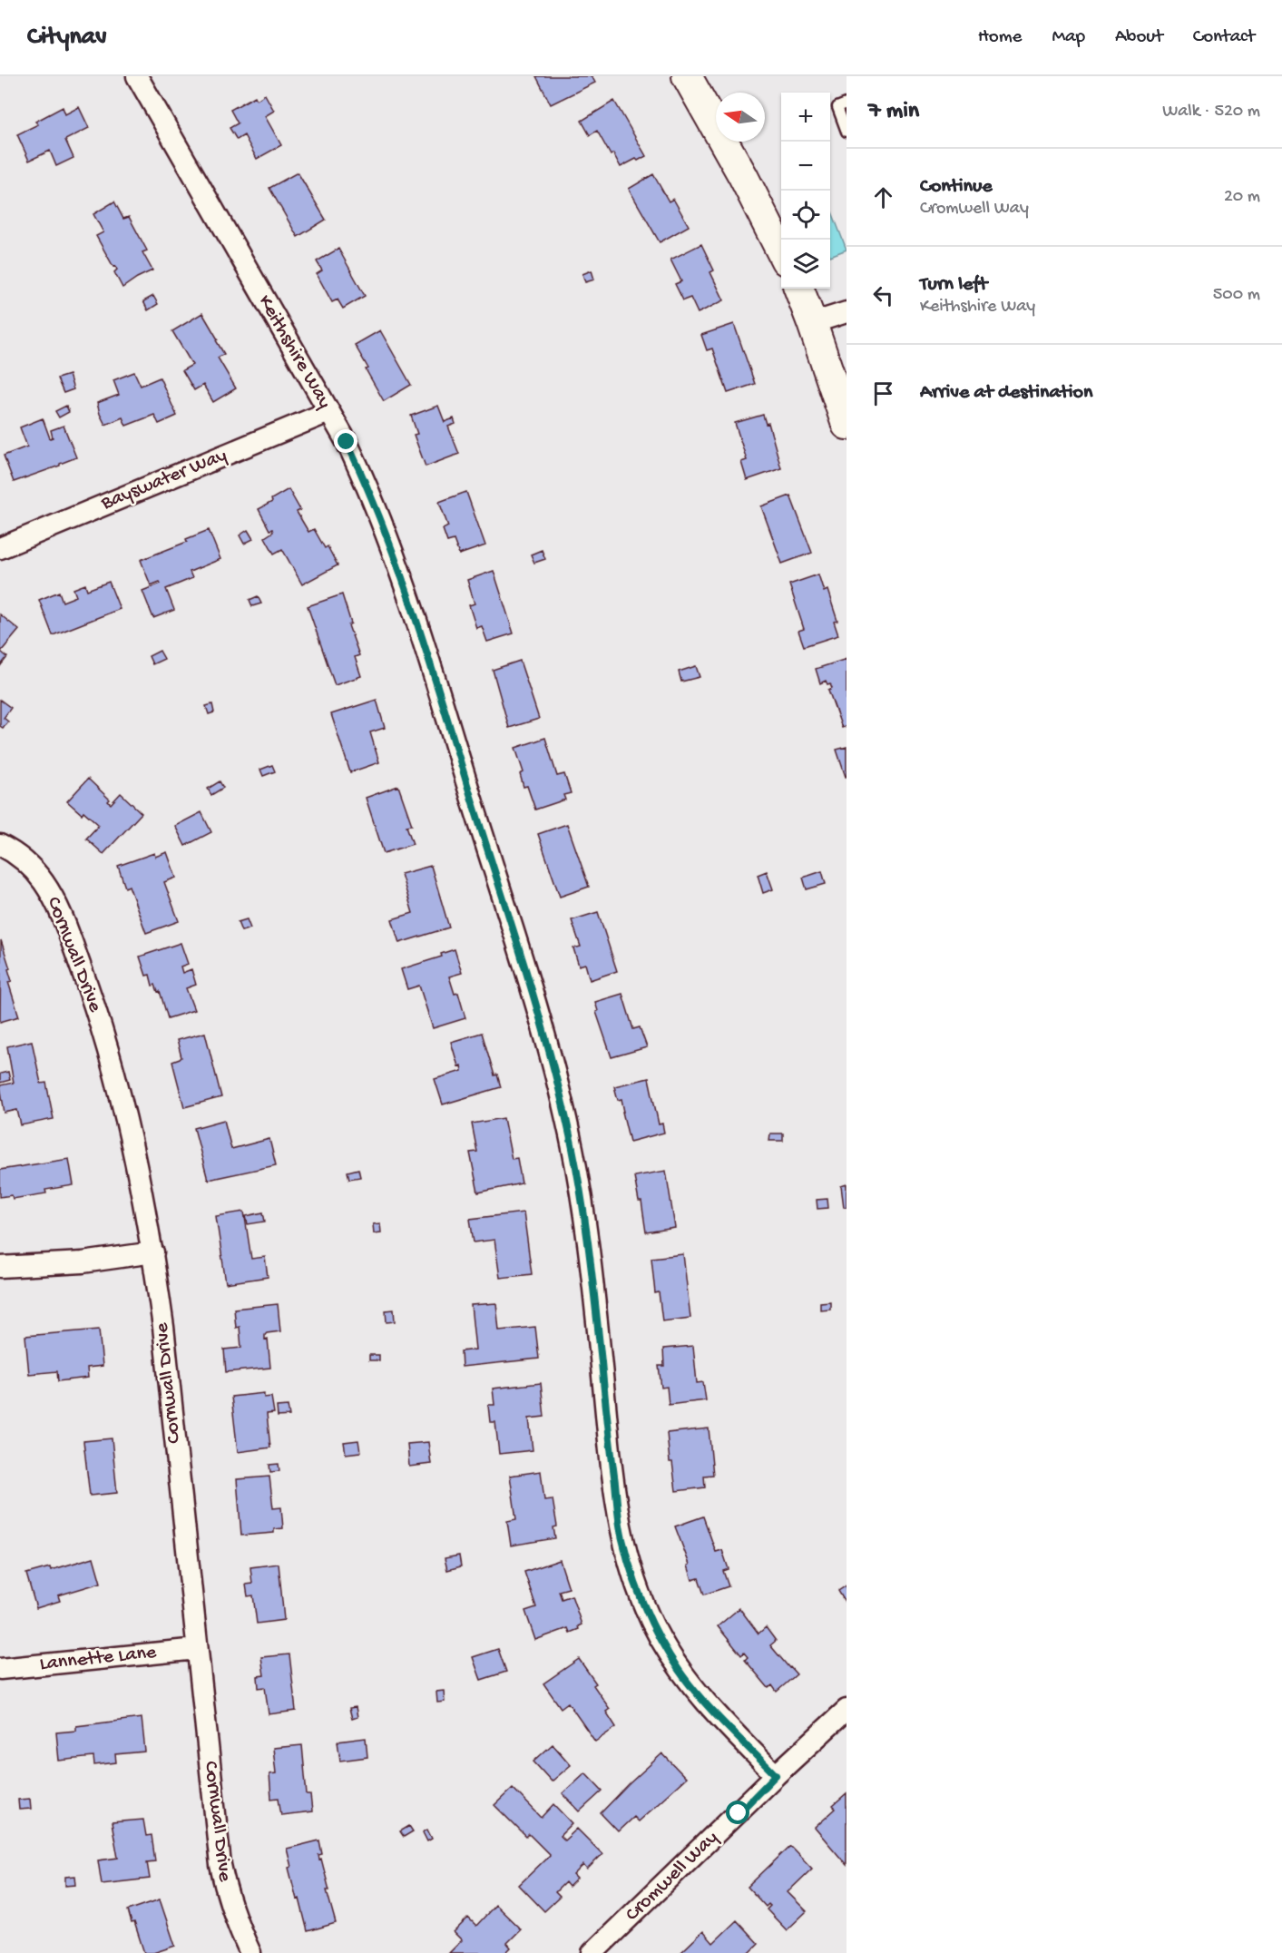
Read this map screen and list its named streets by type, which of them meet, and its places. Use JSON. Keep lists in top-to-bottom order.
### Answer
{
  "streets": {
    "street": [
      "Keithshire Way",
      "Bayswater Way",
      "Cornwall Drive",
      "Lannette Lane",
      "Cromwell Way"
    ]
  },
  "crossings": [
    ["Keithshire Way", "Bayswater Way"],
    ["Keithshire Way", "Cromwell Way"],
    ["Cornwall Drive", "Lannette Lane"]
  ],
  "north": "left",
  "page": {
    "header": "Citynav",
    "nav": [
      "Home",
      "Map",
      "About",
      "Contact"
    ],
    "heading": ["7 min", "Walk · 520 m"],
    "map_buttons": ["+", "−"],
    "list": [
      ["Continue", "Cromwell Way", "20 m"],
      ["Turn left", "Keithshire Way", "500 m"],
      "Arrive at destination"
    ]
  }
}
